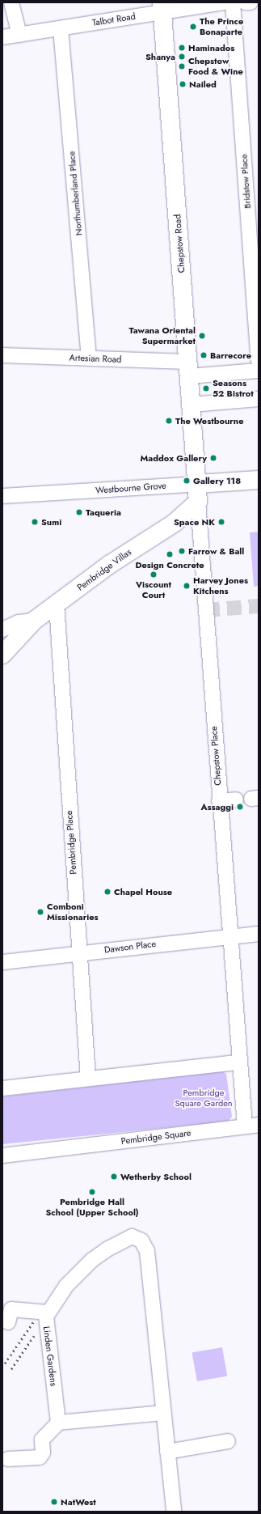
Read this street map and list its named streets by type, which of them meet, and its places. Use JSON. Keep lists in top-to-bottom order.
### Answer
{
  "streets": {
    "main road": ["Chepstow Road", "Westbourne Grove", "Pembridge Villas"],
    "street": [
      "Talbot Road",
      "Bridstow Place",
      "Northumberland Place",
      "Artesian Road",
      "Chepstow Place",
      "Pembridge Place",
      "Dawson Place",
      "Pembridge Square",
      "Linden Gardens"
    ]
  },
  "crossings": [
    ["Talbot Road", "Northumberland Place"],
    ["Talbot Road", "Chepstow Road"],
    ["Northumberland Place", "Artesian Road"],
    ["Chepstow Road", "Artesian Road"],
    ["Chepstow Road", "Westbourne Grove"],
    ["Pembridge Villas", "Chepstow Place"],
    ["Pembridge Villas", "Pembridge Place"],
    ["Chepstow Place", "Dawson Place"],
    ["Chepstow Place", "Pembridge Square"],
    ["Pembridge Place", "Dawson Place"]
  ],
  "parks": ["Pembridge Square Garden"],
  "places": [
    "The Prince Bonaparte",
    "Haminados",
    "Shanya",
    "Chepstow Food & Wine",
    "Nailed",
    "Tawana Oriental Supermarket",
    "Barrecore",
    "Seasons 52 Bistrot",
    "The Westbourne",
    "Maddox Gallery",
    "Gallery 118",
    "Taqueria",
    "Sumi",
    "Space NK",
    "Farrow & Ball",
    "Design Concrete",
    "Viscount Court",
    "Harvey Jones Kitchens",
    "Assaggi",
    "Chapel House",
    "Comboni Missionaries",
    "Wetherby School",
    "Pembridge Hall School (Upper School)",
    "NatWest"
  ]
}
